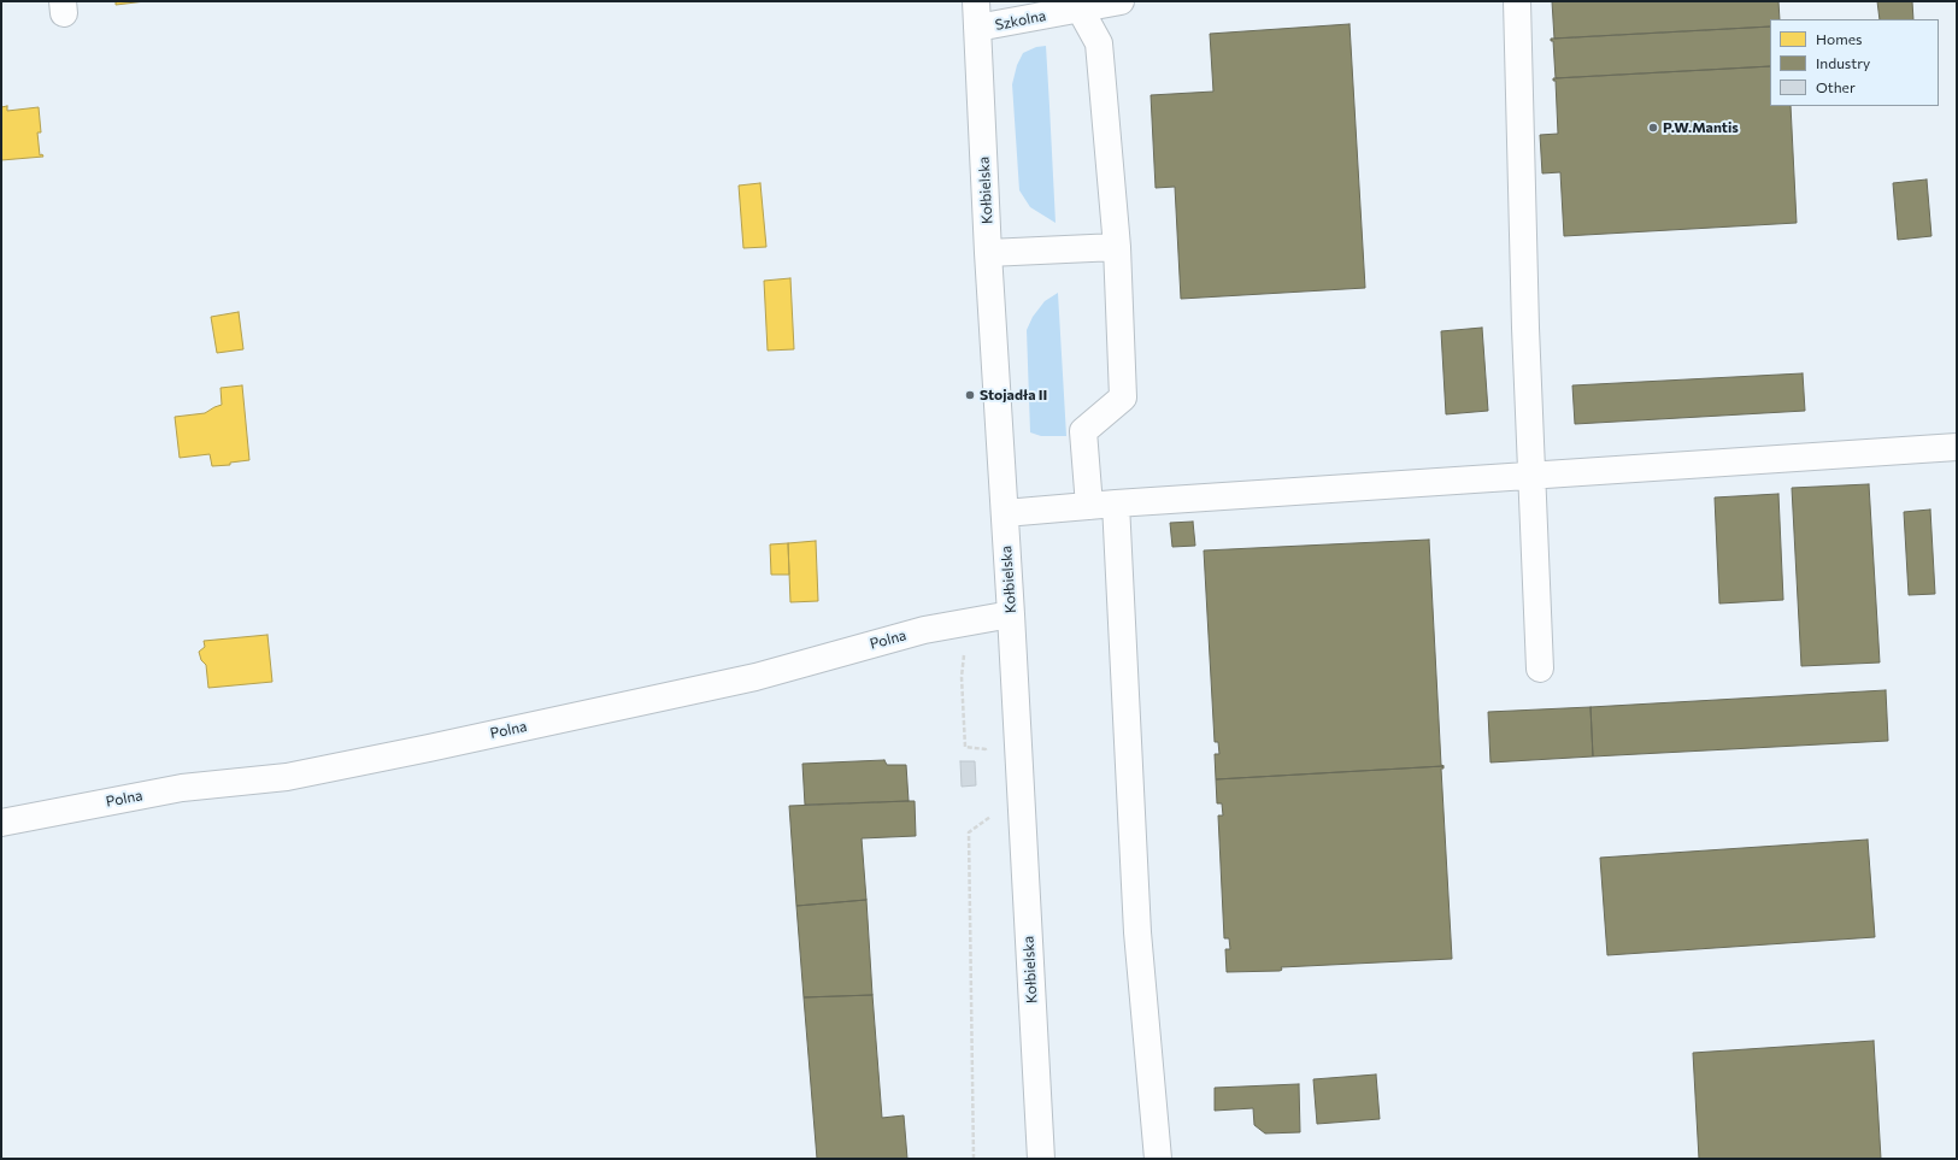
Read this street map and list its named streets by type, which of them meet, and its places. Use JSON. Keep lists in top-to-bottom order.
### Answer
{
  "streets": {
    "street": ["Szkolna", "Kołbielska", "Polna"]
  },
  "crossings": [
    ["Szkolna", "Kołbielska"],
    ["Kołbielska", "Polna"]
  ],
  "places": ["P.W.Mantis", "Stojadła II"],
  "legend": ["Homes", "Industry", "Other"]
}
